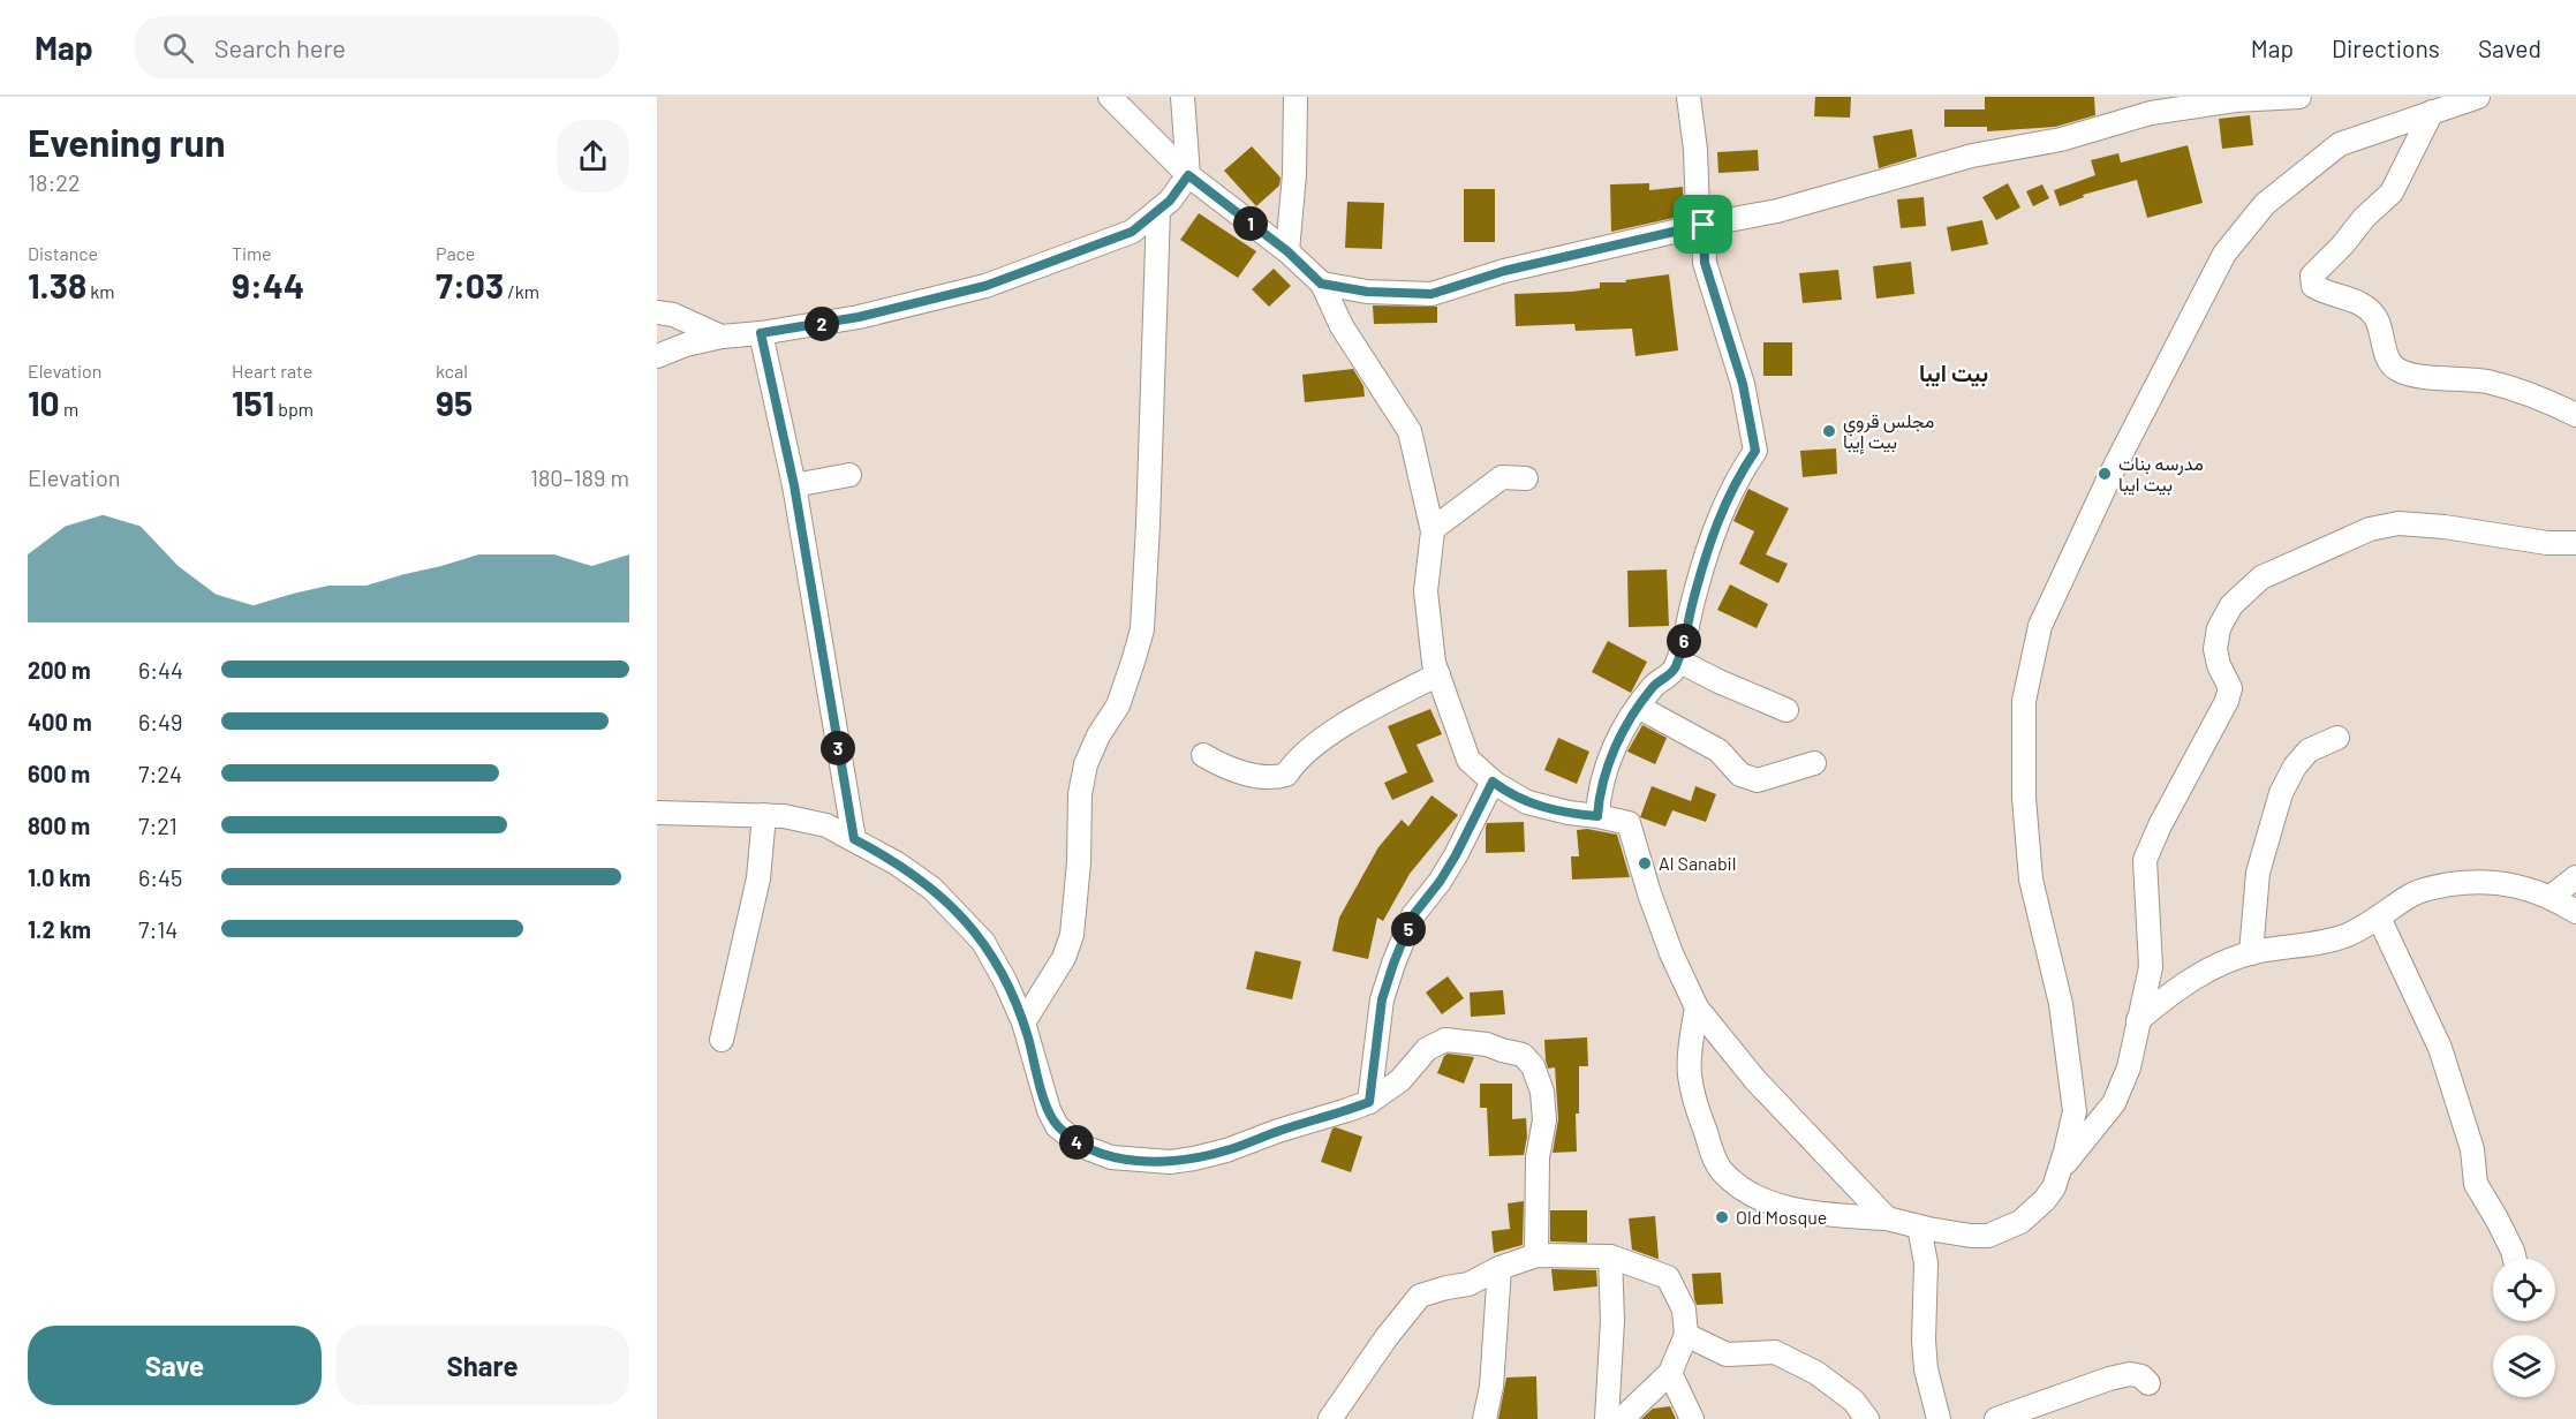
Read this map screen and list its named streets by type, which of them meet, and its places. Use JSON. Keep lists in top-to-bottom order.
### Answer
{
  "districts": ["بيت ايبا"],
  "places": [
    "مجلس قروي بيت إيبا",
    "مدرسه بنات بيت ايبا",
    "Al Sanabil",
    "Old Mosque"
  ],
  "page": {
    "header": "Map",
    "search": "Search here",
    "nav": ["Map", "Directions", "Saved"],
    "heading": ["Evening run", "18:22"],
    "pins": [
      "1",
      "2",
      "6",
      "3",
      "5",
      "4"
    ],
    "stats": [
      ["Distance", "1.38 km"],
      ["Time", "9:44"],
      ["Pace", "7:03 /km"],
      ["Elevation", "10 m"],
      ["Heart rate", "151 bpm"],
      ["kcal", "95"]
    ],
    "chart": ["Elevation", "180–189 m"],
    "list": [
      {
        "name": "200 m",
        "note": "6:44"
      },
      {
        "name": "400 m",
        "note": "6:49"
      },
      {
        "name": "600 m",
        "note": "7:24"
      },
      {
        "name": "800 m",
        "note": "7:21"
      },
      {
        "name": "1.0 km",
        "note": "6:45"
      },
      {
        "name": "1.2 km",
        "note": "7:14"
      }
    ],
    "buttons": ["Save", "Share"]
  }
}
